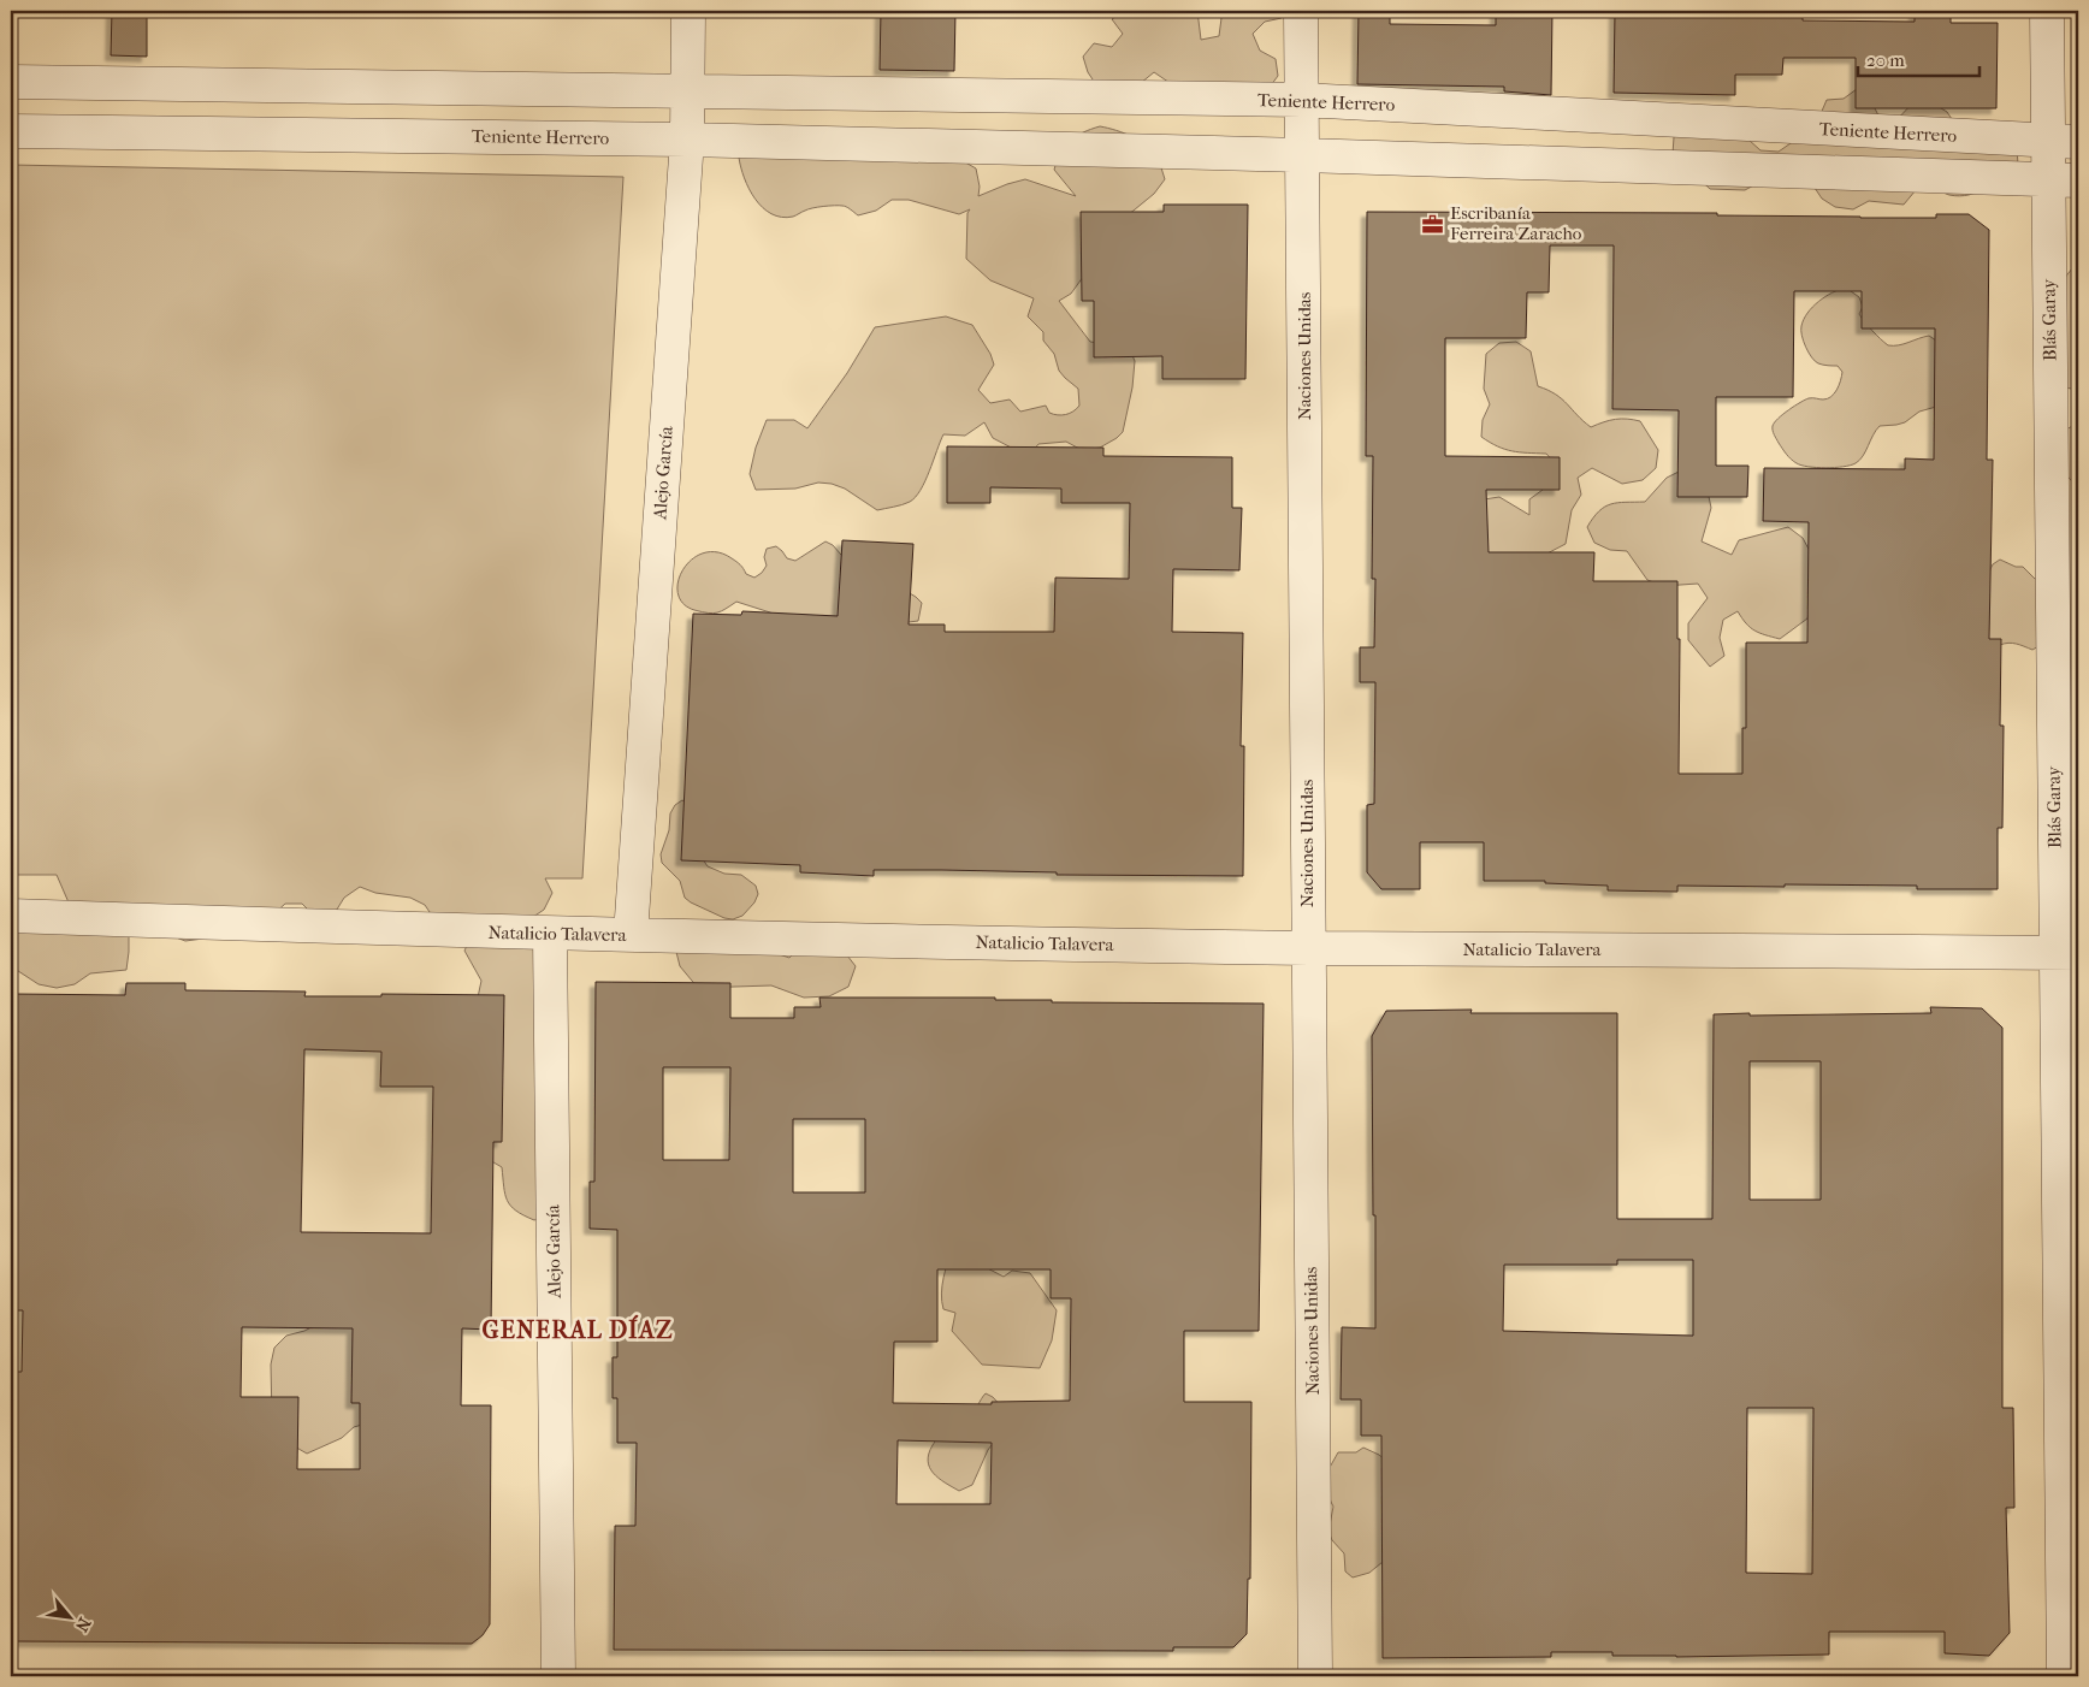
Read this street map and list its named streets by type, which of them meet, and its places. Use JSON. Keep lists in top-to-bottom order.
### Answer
{
  "streets": {
    "street": [
      "Teniente Herrero",
      "Blás Garay",
      "Naciones Unidas",
      "Alejo García",
      "Natalicio Talavera"
    ]
  },
  "crossings": [
    ["Teniente Herrero", "Blás Garay"],
    ["Teniente Herrero", "Naciones Unidas"],
    ["Teniente Herrero", "Alejo García"],
    ["Blás Garay", "Natalicio Talavera"],
    ["Naciones Unidas", "Natalicio Talavera"],
    ["Alejo García", "Natalicio Talavera"]
  ],
  "districts": ["GENERAL DÍAZ"],
  "places": {
    "office": ["Escribanía Ferreira Zaracho"]
  },
  "scale_bar": "20 m",
  "north": "bottom right"
}
